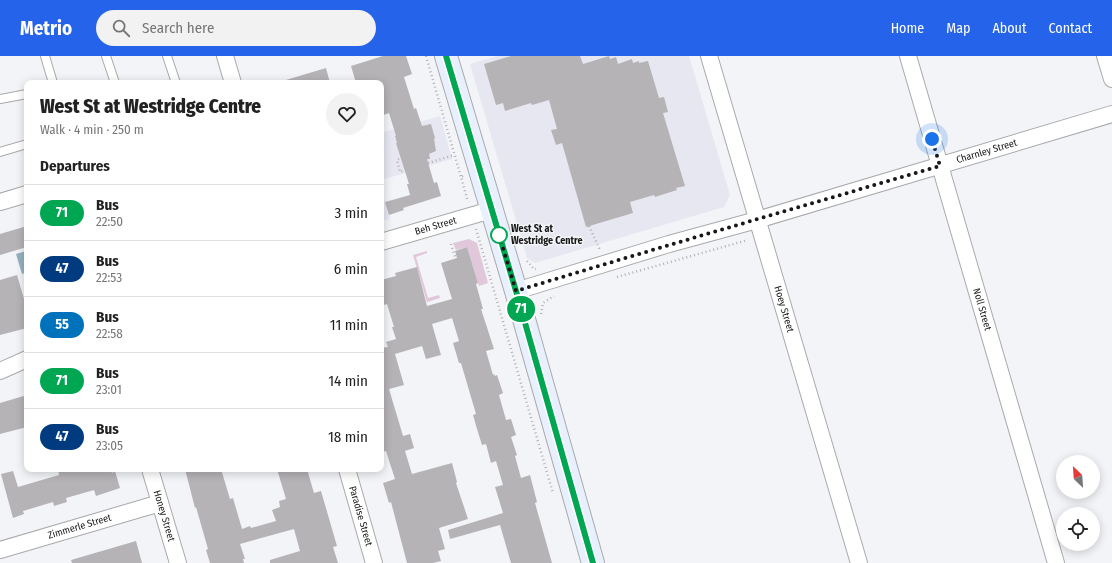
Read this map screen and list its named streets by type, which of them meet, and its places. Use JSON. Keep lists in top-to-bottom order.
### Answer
{
  "streets": {
    "street": [
      "Charnley Street",
      "Beh Street",
      "Hoey Street",
      "Noll Street",
      "Honey Street",
      "Paradise Street",
      "Zimmerle Street"
    ]
  },
  "crossings": [
    ["Charnley Street", "Hoey Street"],
    ["Charnley Street", "Noll Street"],
    ["Honey Street", "Zimmerle Street"]
  ],
  "places": ["West St at Westridge Centre"],
  "lines": ["bus line 71"],
  "north": "top left",
  "page": {
    "header": "Metrio",
    "search": "Search here",
    "nav": [
      "Home",
      "Map",
      "About",
      "Contact"
    ],
    "on_map": "71",
    "heading": [
      ["West St at Westridge Centre", "Walk · 4 min · 250 m"],
      "Departures"
    ],
    "list": [
      {
        "mark": "71",
        "name": "Bus",
        "note": "22:50",
        "value": "3 min"
      },
      {
        "mark": "47",
        "name": "Bus",
        "note": "22:53",
        "value": "6 min"
      },
      {
        "mark": "55",
        "name": "Bus",
        "note": "22:58",
        "value": "11 min"
      },
      {
        "mark": "71",
        "name": "Bus",
        "note": "23:01",
        "value": "14 min"
      },
      {
        "mark": "47",
        "name": "Bus",
        "note": "23:05",
        "value": "18 min"
      }
    ]
  }
}
